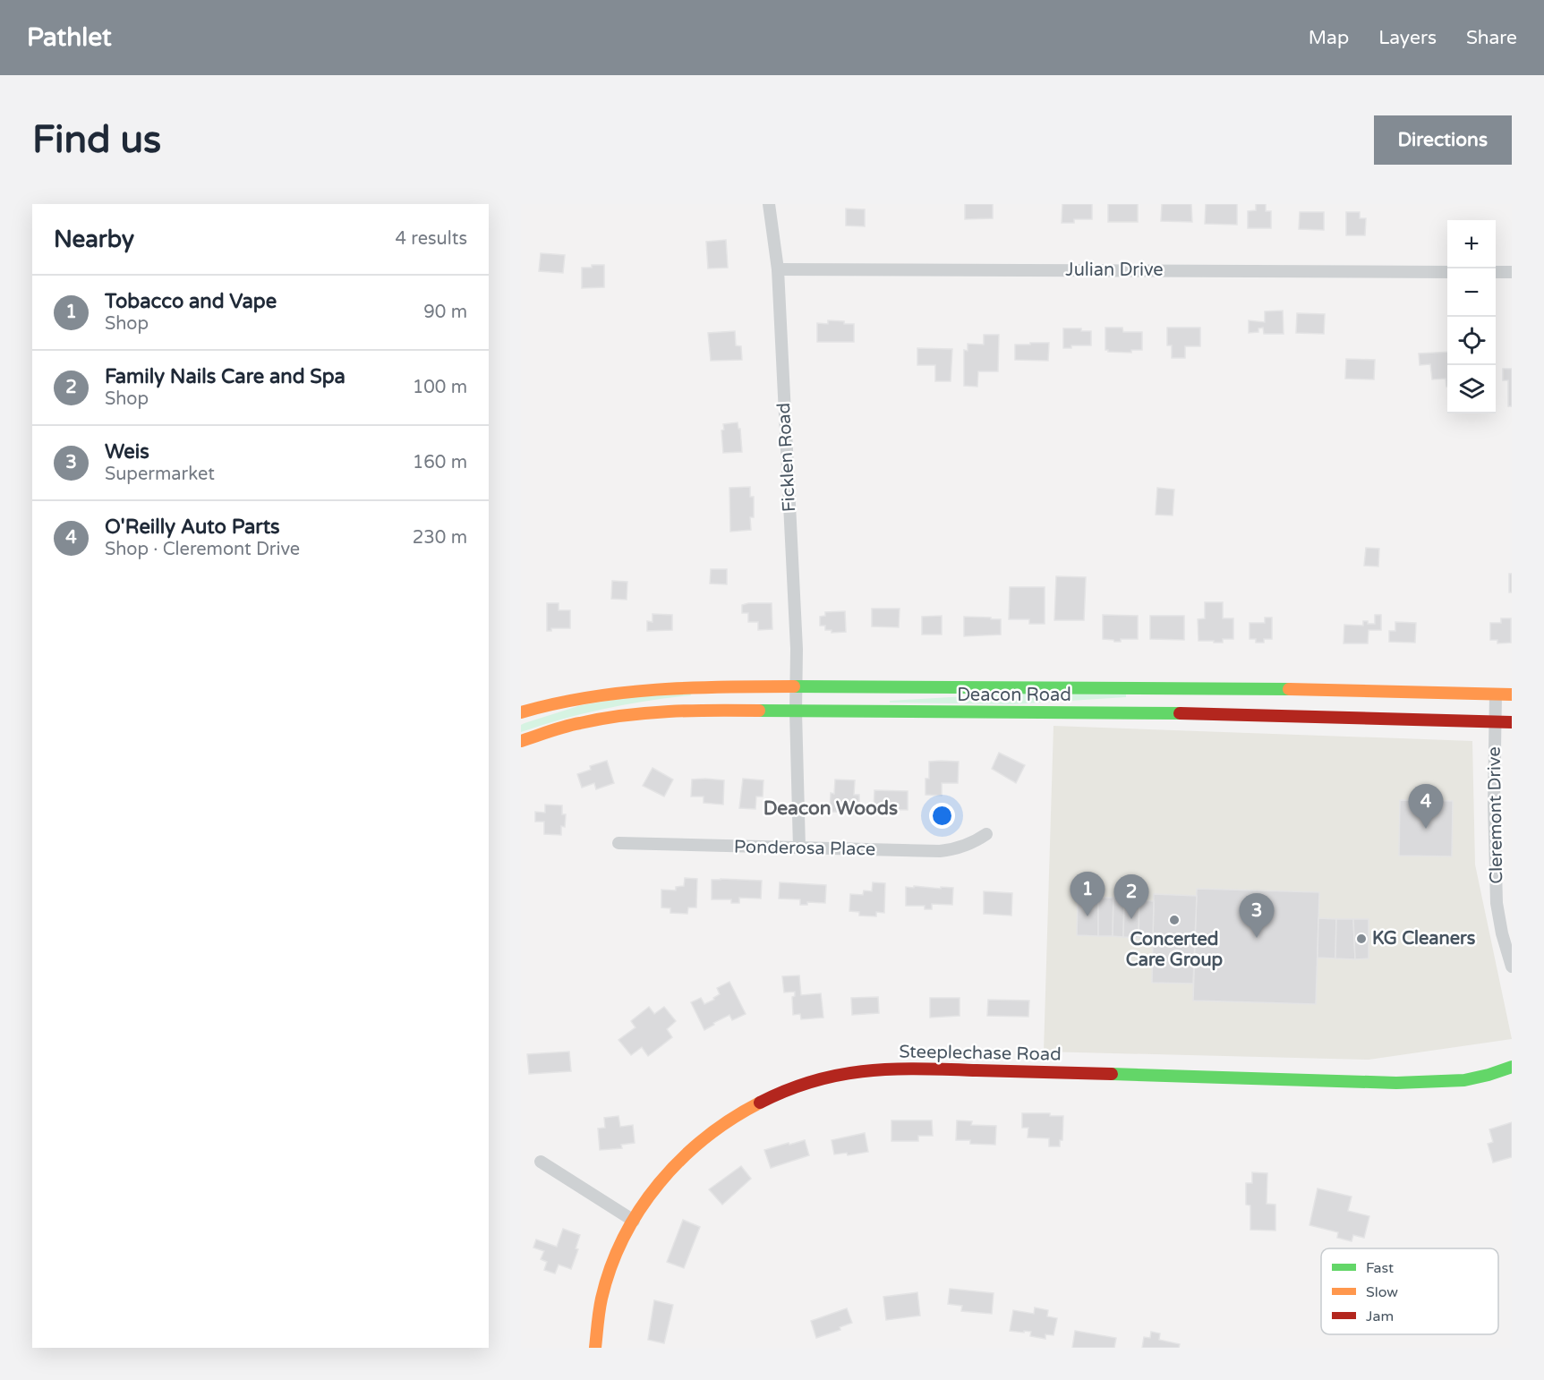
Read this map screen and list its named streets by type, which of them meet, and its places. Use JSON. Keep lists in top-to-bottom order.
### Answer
{
  "streets": {
    "main road": ["Deacon Road", "Steeplechase Road"],
    "street": [
      "Julian Drive",
      "Ficklen Road",
      "Cleremont Drive",
      "Ponderosa Place"
    ]
  },
  "crossings": [
    ["Julian Drive", "Ficklen Road"],
    ["Ficklen Road", "Deacon Road"],
    ["Ficklen Road", "Ponderosa Place"],
    ["Deacon Road", "Cleremont Drive"]
  ],
  "districts": ["Deacon Woods"],
  "places": ["Concerted Care Group", "KG Cleaners"],
  "legend": ["Fast", "Slow", "Jam"],
  "page": {
    "header": "Pathlet",
    "nav": ["Map", "Layers", "Share"],
    "buttons": "Directions",
    "title": "Find us",
    "heading": ["Nearby", "4 results"],
    "map_buttons": ["+", "−"],
    "list": [
      {
        "mark": "1",
        "name": "Tobacco and Vape",
        "note": "Shop",
        "value": "90 m"
      },
      {
        "mark": "2",
        "name": "Family Nails Care and Spa",
        "note": "Shop",
        "value": "100 m"
      },
      {
        "mark": "3",
        "name": "Weis",
        "note": "Supermarket",
        "value": "160 m"
      },
      {
        "mark": "4",
        "name": "O'Reilly Auto Parts",
        "note": "Shop · Cleremont Drive",
        "value": "230 m"
      }
    ],
    "pins": [
      "4",
      "1",
      "2",
      "3"
    ]
  }
}
